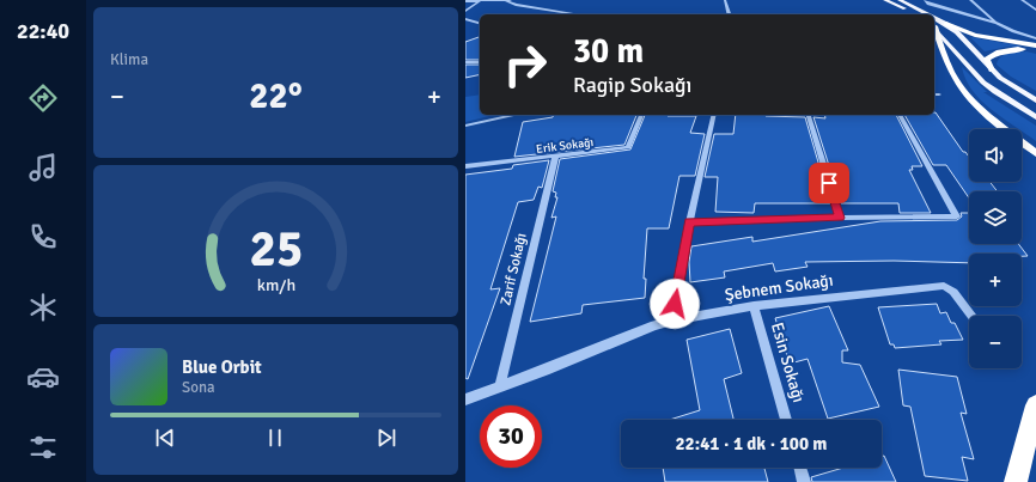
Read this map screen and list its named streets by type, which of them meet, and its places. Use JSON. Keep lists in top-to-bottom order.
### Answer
{
  "streets": {
    "street": [
      "Erik Sokağı",
      "Zarif Sokağı",
      "Şebnem Sokağı",
      "Esin Sokağı"
    ]
  },
  "crossings": [
    ["Erik Sokağı", "Zarif Sokağı"],
    ["Zarif Sokağı", "Şebnem Sokağı"],
    ["Şebnem Sokağı", "Esin Sokağı"]
  ],
  "page": {
    "tabs": "22:40",
    "tile": "Klima",
    "turn": ["30 m", "Ragip Sokağı"],
    "heat": ["−", "22°", "+"],
    "map_buttons": ["+", "−"],
    "song": ["Blue Orbit", "Sona"],
    "limit": "30",
    "trip": "22:41 · 1 dk · 100 m",
    "gauge": ["25", "km/h"]
  }
}
